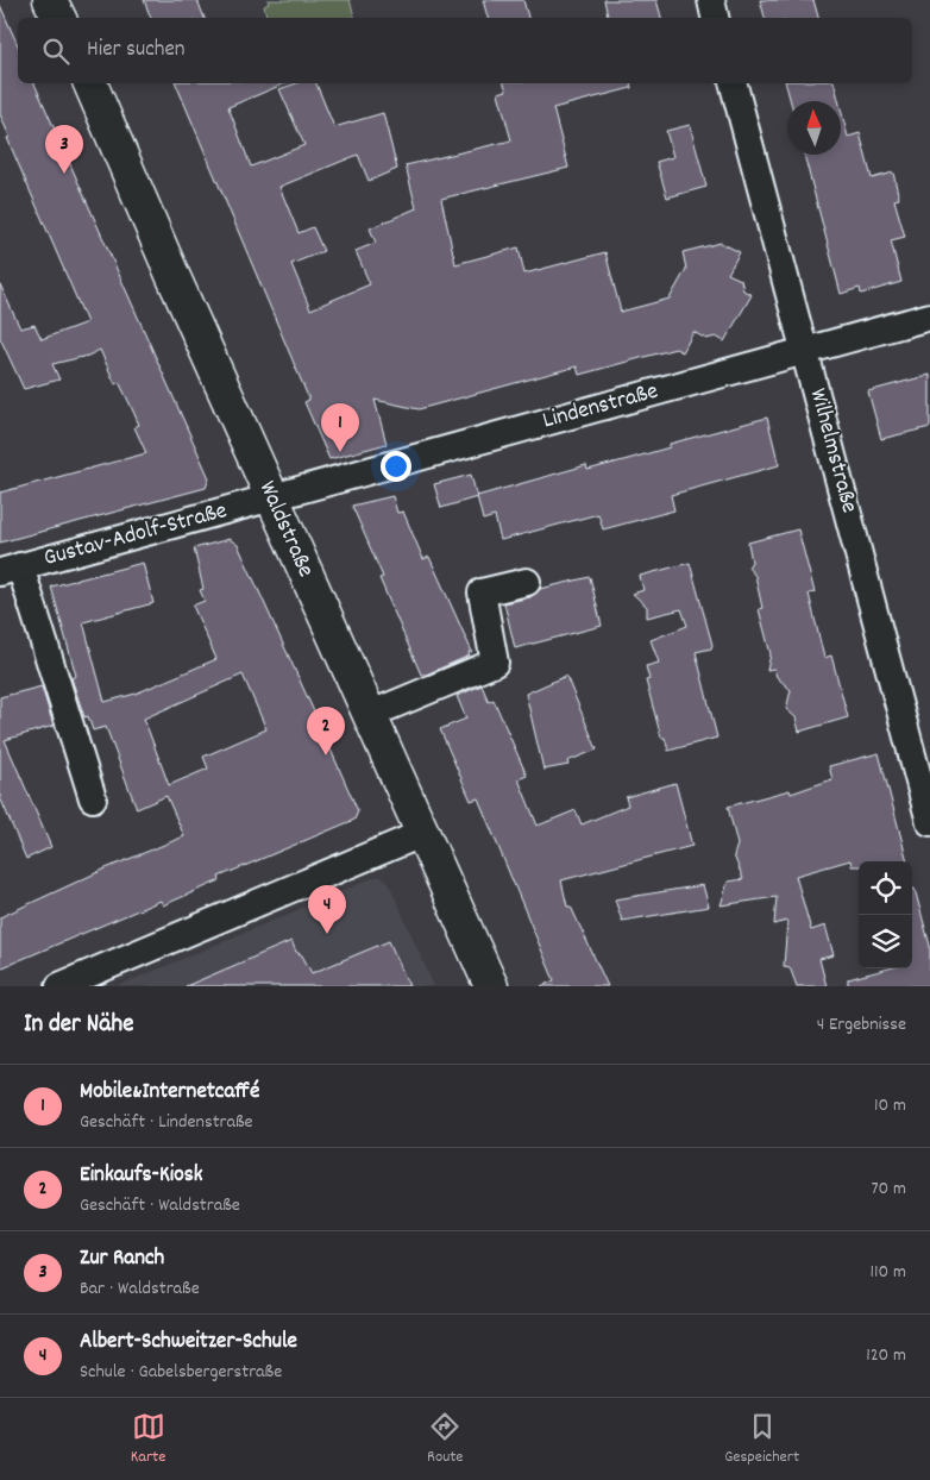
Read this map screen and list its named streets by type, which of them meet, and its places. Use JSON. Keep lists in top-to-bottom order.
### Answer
{
  "streets": {
    "main road": ["Waldstraße"],
    "street": ["Lindenstraße", "Wilhelmstraße", "Gustav-Adolf-Straße"]
  },
  "crossings": [
    ["Lindenstraße", "Wilhelmstraße"],
    ["Lindenstraße", "Waldstraße"],
    ["Lindenstraße", "Gustav-Adolf-Straße"],
    ["Waldstraße", "Gustav-Adolf-Straße"]
  ],
  "north": "top",
  "page": {
    "search": "Hier suchen",
    "pins": [
      "3",
      "1",
      "2",
      "4"
    ],
    "heading": ["In der Nähe", "4 Ergebnisse"],
    "list": [
      {
        "mark": "1",
        "name": "Mobile&Internetcaffé",
        "note": "Geschäft · Lindenstraße",
        "value": "10 m"
      },
      {
        "mark": "2",
        "name": "Einkaufs-Kiosk",
        "note": "Geschäft · Waldstraße",
        "value": "70 m"
      },
      {
        "mark": "3",
        "name": "Zur Ranch",
        "note": "Bar · Waldstraße",
        "value": "110 m"
      },
      {
        "mark": "4",
        "name": "Albert-Schweitzer-Schule",
        "note": "Schule · Gabelsbergerstraße",
        "value": "120 m"
      }
    ],
    "nav": ["Karte", "Route", "Gespeichert"]
  }
}
